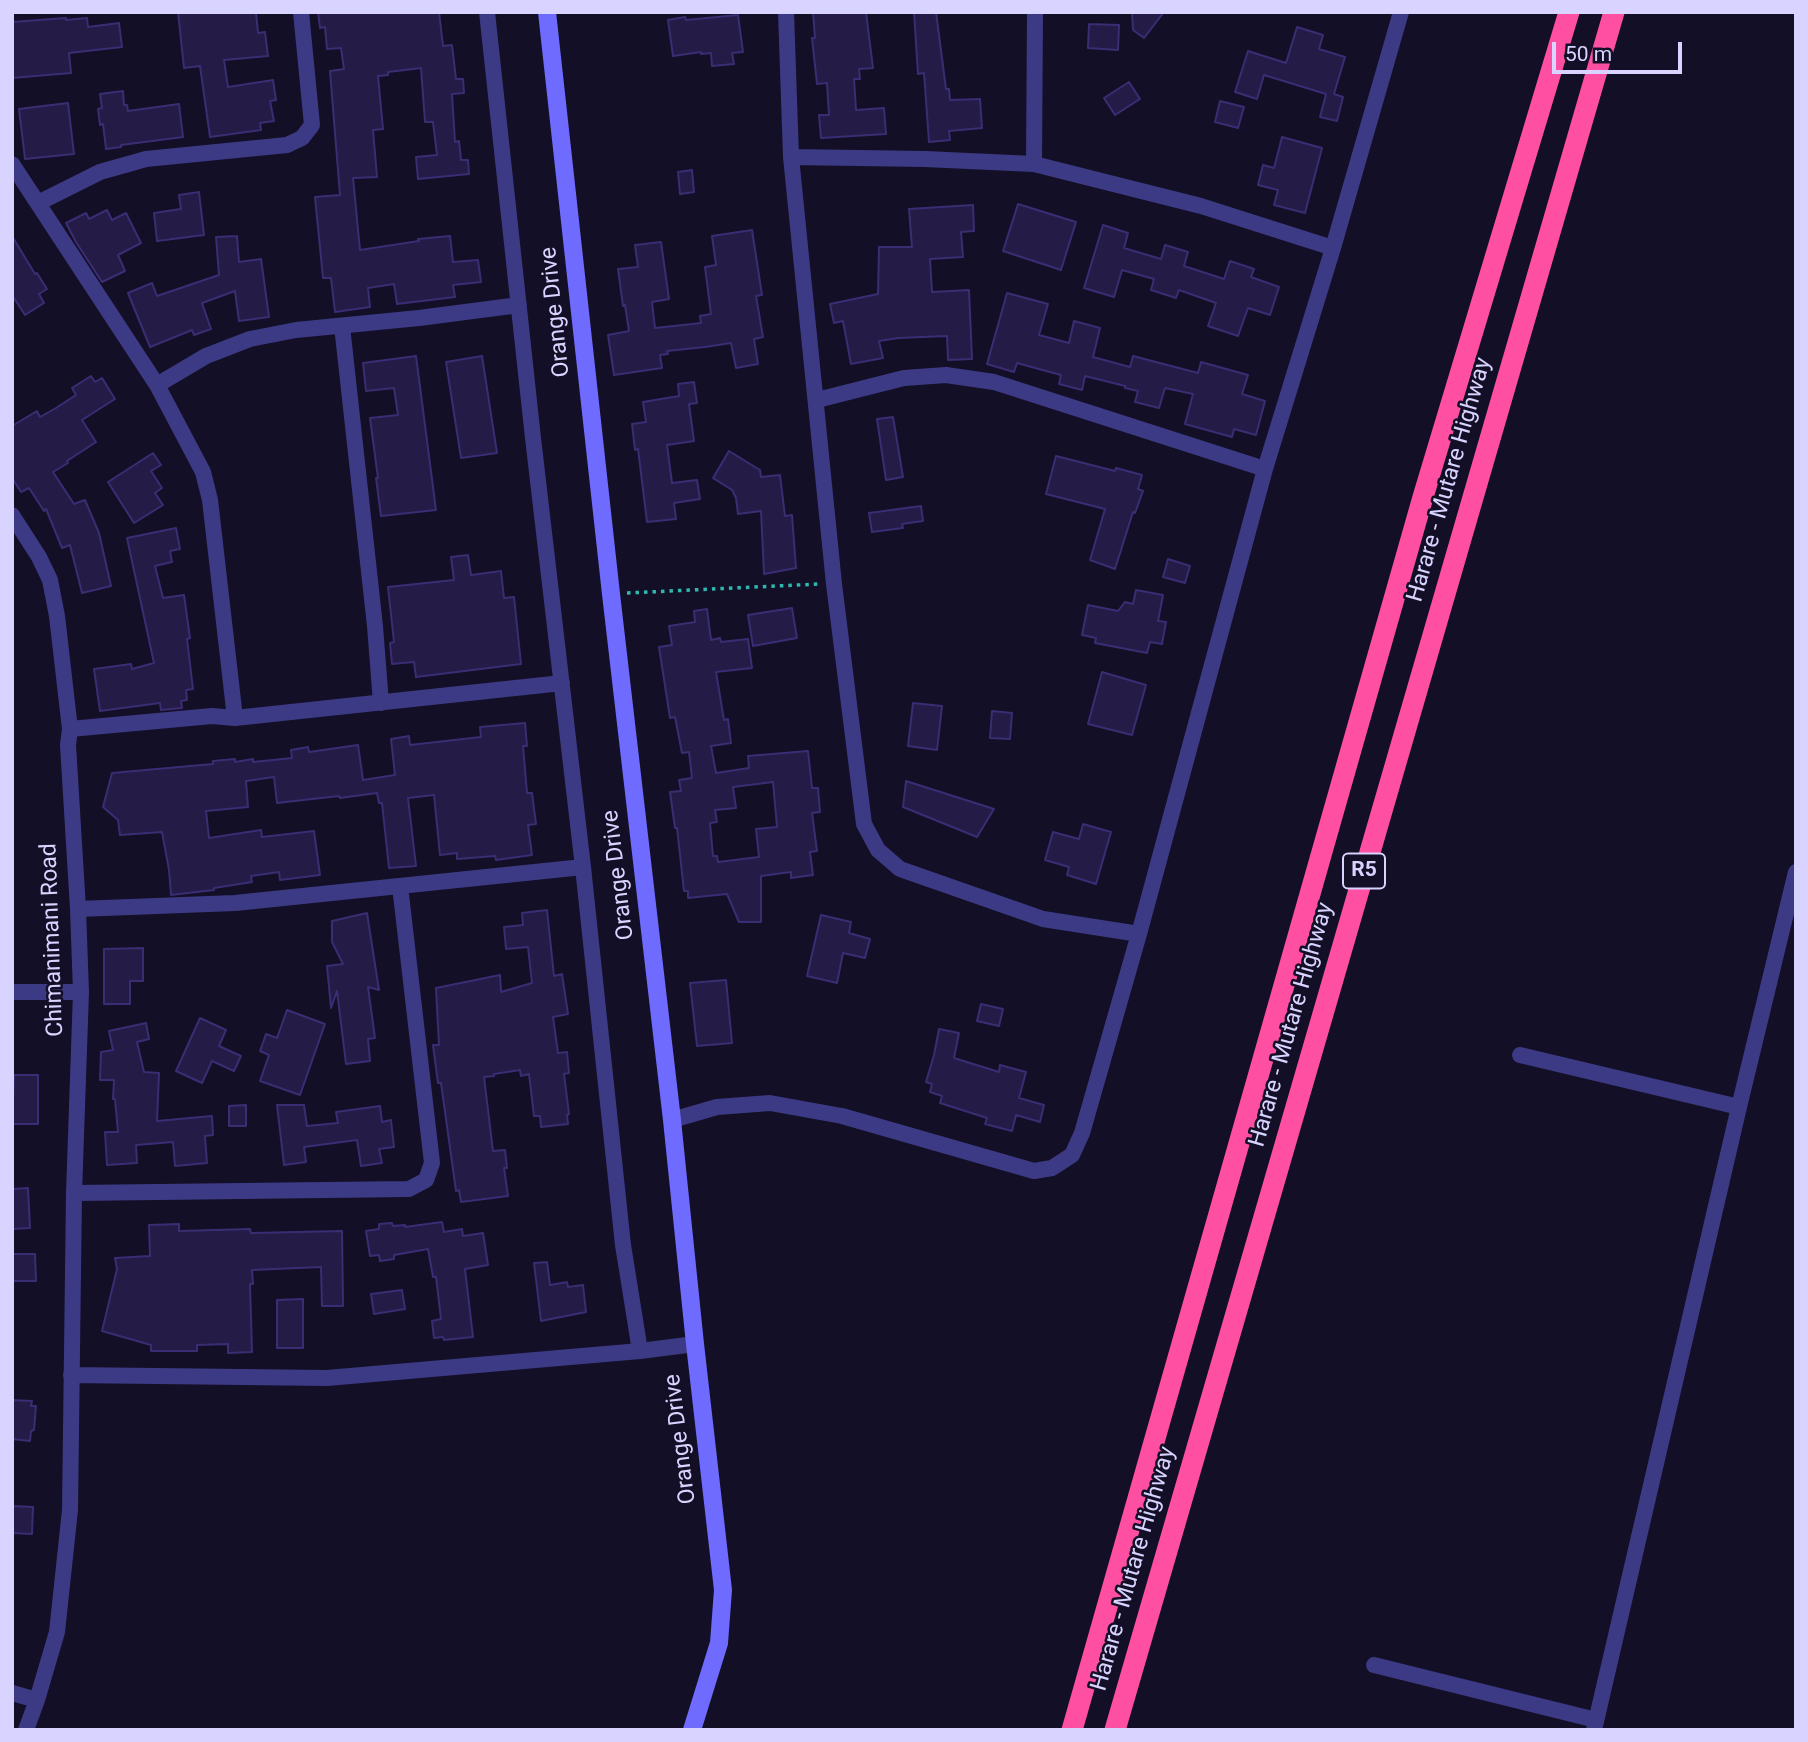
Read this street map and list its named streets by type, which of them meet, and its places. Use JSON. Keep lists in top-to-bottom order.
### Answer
{
  "streets": {
    "highway": ["Harare - Mutare Highway", "R5"],
    "street": ["Orange Drive", "Chimanimani Road"]
  },
  "scale_bar": "50 m"
}
